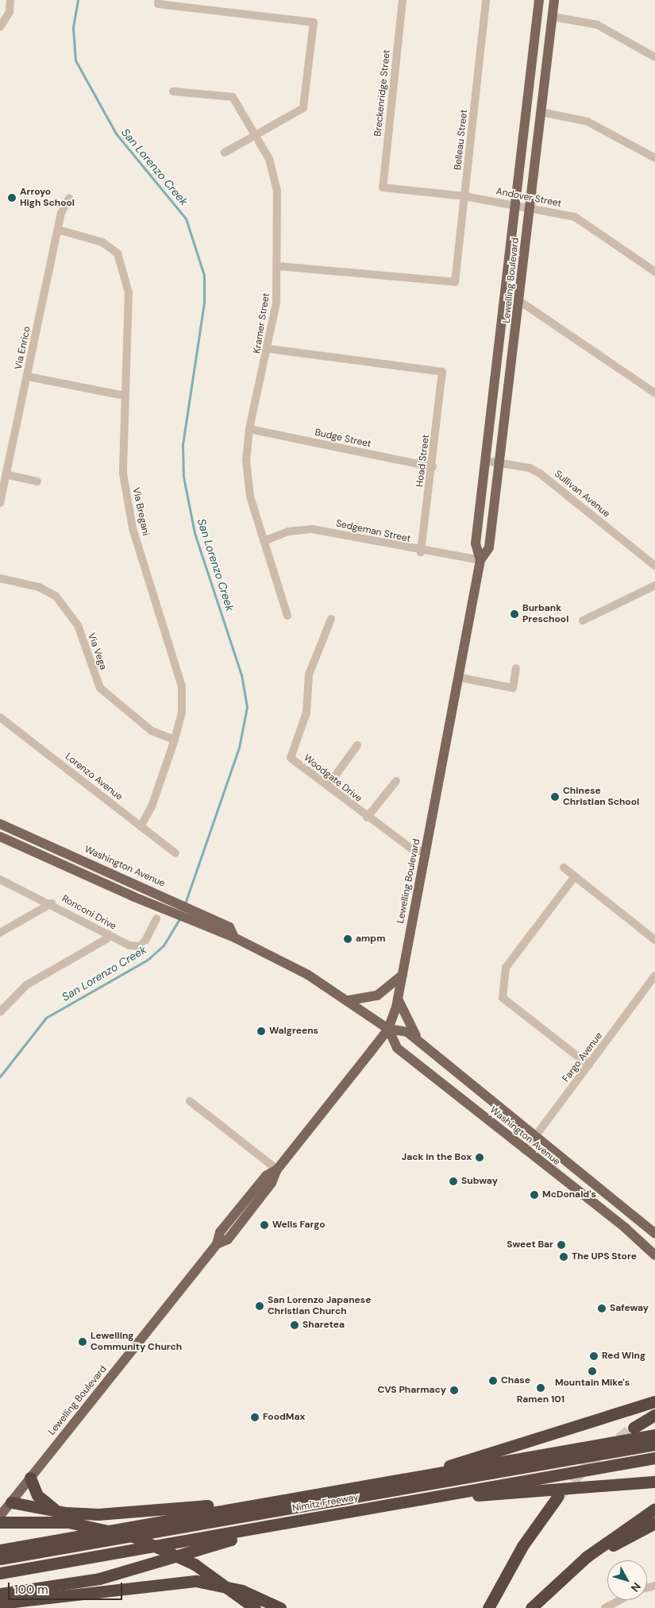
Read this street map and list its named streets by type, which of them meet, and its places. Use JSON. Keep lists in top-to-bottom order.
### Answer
{
  "streets": {
    "highway": ["Nimitz Freeway"],
    "main road": ["Lewelling Boulevard", "Washington Avenue"],
    "street": [
      "Breckenridge Street",
      "Belleau Street",
      "Andover Street",
      "Kramer Street",
      "Via Enrico",
      "Budge Street",
      "Hoad Street",
      "Sullivan Avenue",
      "Via Bregani",
      "Sedgeman Street",
      "Via Vega",
      "Lorenzo Avenue",
      "Woodgate Drive",
      "Ronconi Drive",
      "Fargo Avenue"
    ]
  },
  "crossings": [
    ["Breckenridge Street", "Andover Street"],
    ["Belleau Street", "Andover Street"],
    ["Belleau Street", "Kramer Street"],
    ["Andover Street", "Lewelling Boulevard"],
    ["Lewelling Boulevard", "Sullivan Avenue"],
    ["Lewelling Boulevard", "Sedgeman Street"],
    ["Lewelling Boulevard", "Woodgate Drive"],
    ["Lewelling Boulevard", "Washington Avenue"],
    ["Kramer Street", "Budge Street"],
    ["Kramer Street", "Hoad Street"],
    ["Kramer Street", "Sedgeman Street"],
    ["Via Enrico", "Via Bregani"],
    ["Budge Street", "Hoad Street"],
    ["Hoad Street", "Sedgeman Street"],
    ["Via Bregani", "Via Vega"],
    ["Via Bregani", "Lorenzo Avenue"],
    ["Washington Avenue", "Fargo Avenue"]
  ],
  "water": ["San Lorenzo Creek"],
  "places": [
    "Arroyo High School",
    "Burbank Preschool",
    "Chinese Christian School",
    "ampm",
    "Walgreens",
    "Jack in the Box",
    "Subway",
    "McDonald's",
    "Wells Fargo",
    "Sweet Bar",
    "The UPS Store",
    "San Lorenzo Japanese Christian Church",
    "Safeway",
    "Sharetea",
    "Lewelling Community Church",
    "Red Wing",
    "Mountain Mike's",
    "Chase",
    "Ramen 101",
    "CVS Pharmacy",
    "FoodMax"
  ],
  "scale_bar": "100 m",
  "north": "bottom right"
}
